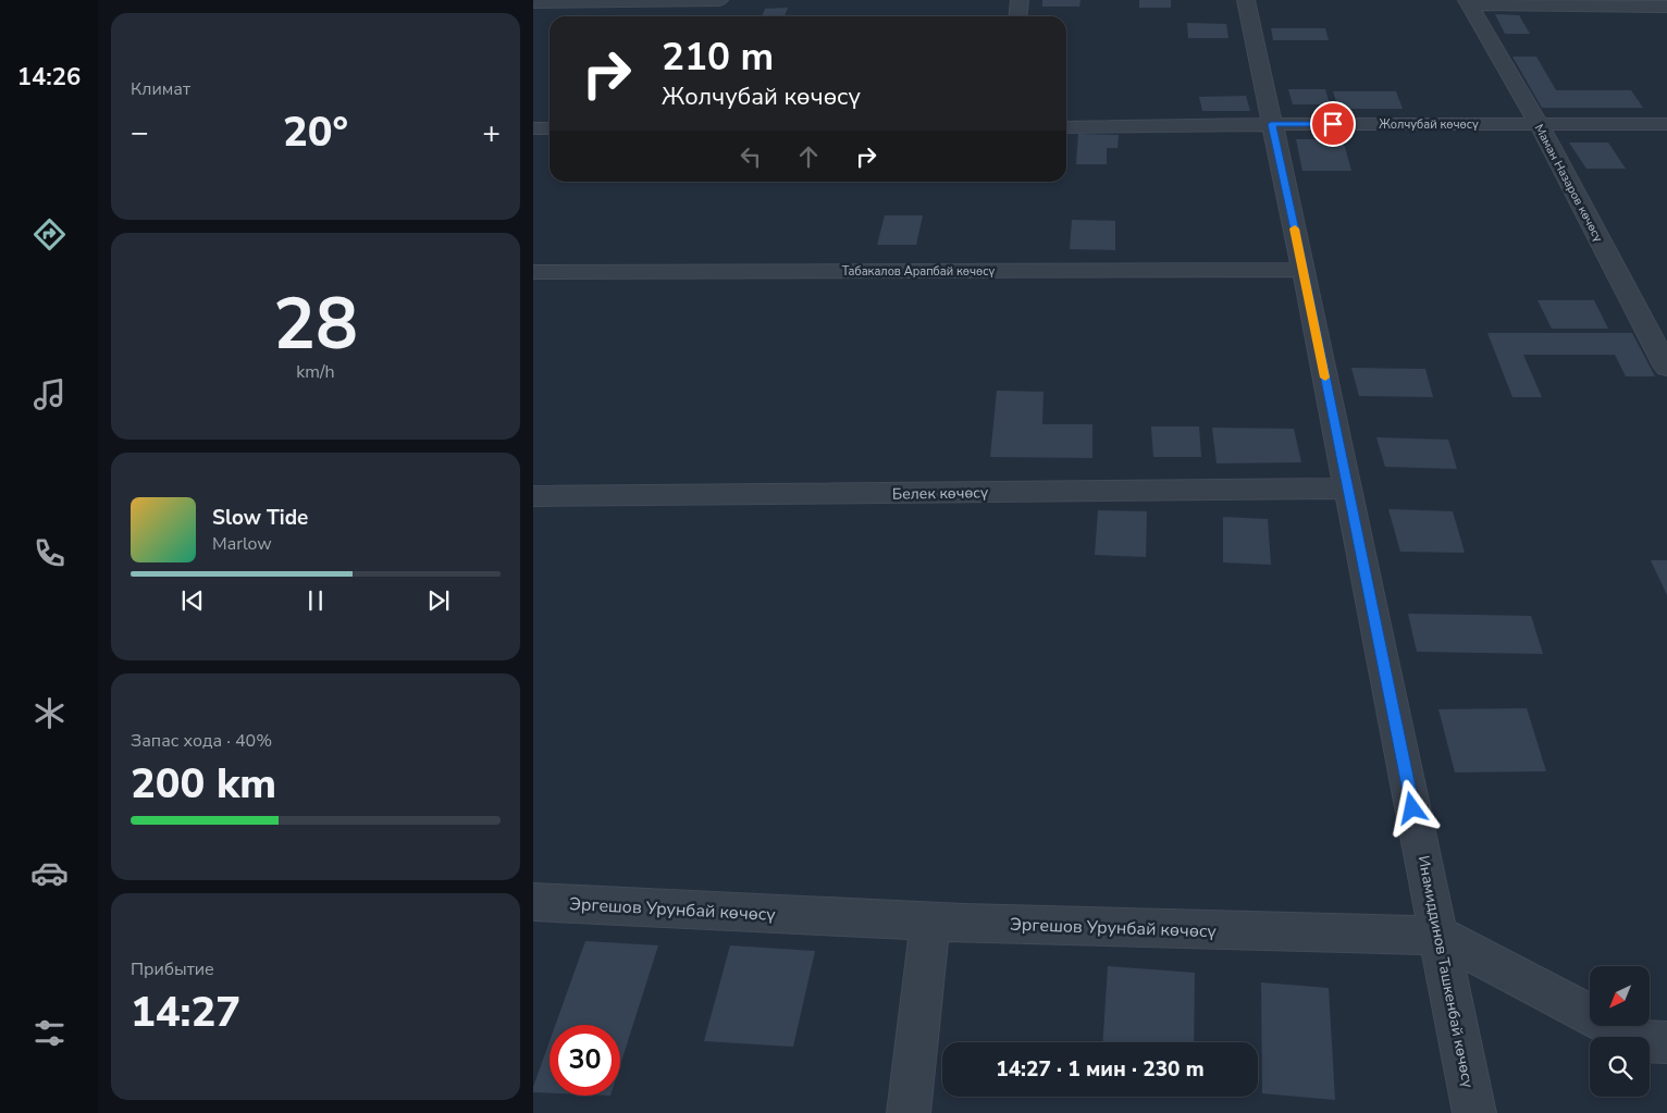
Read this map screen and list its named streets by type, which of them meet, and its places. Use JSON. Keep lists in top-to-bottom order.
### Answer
{
  "streets": {
    "street": [
      "Жолчубай көчөсү",
      "Маман Назаров көчөсү",
      "Табакалов Арапбай көчөсү",
      "Белек көчөсү",
      "Эргешов Урунбай көчөсү",
      "Инамиддинов Ташкенбай көчөсү"
    ]
  },
  "crossings": [
    ["Жолчубай көчөсү", "Маман Назаров көчөсү"],
    ["Жолчубай көчөсү", "Инамиддинов Ташкенбай көчөсү"],
    ["Табакалов Арапбай көчөсү", "Инамиддинов Ташкенбай көчөсү"],
    ["Белек көчөсү", "Инамиддинов Ташкенбай көчөсү"],
    ["Эргешов Урунбай көчөсү", "Инамиддинов Ташкенбай көчөсү"]
  ],
  "north": "bottom left",
  "page": {
    "tabs": "14:26",
    "tile": [
      "Климат",
      ["28", "km/h"],
      ["Запас хода · 40%", "200 km"],
      ["Прибытие", "14:27"]
    ],
    "turn": ["210 m", "Жолчубай көчөсү"],
    "heat": ["−", "20°", "+"],
    "song": ["Slow Tide", "Marlow"],
    "limit": "30",
    "trip": "14:27 · 1 мин · 230 m"
  }
}
